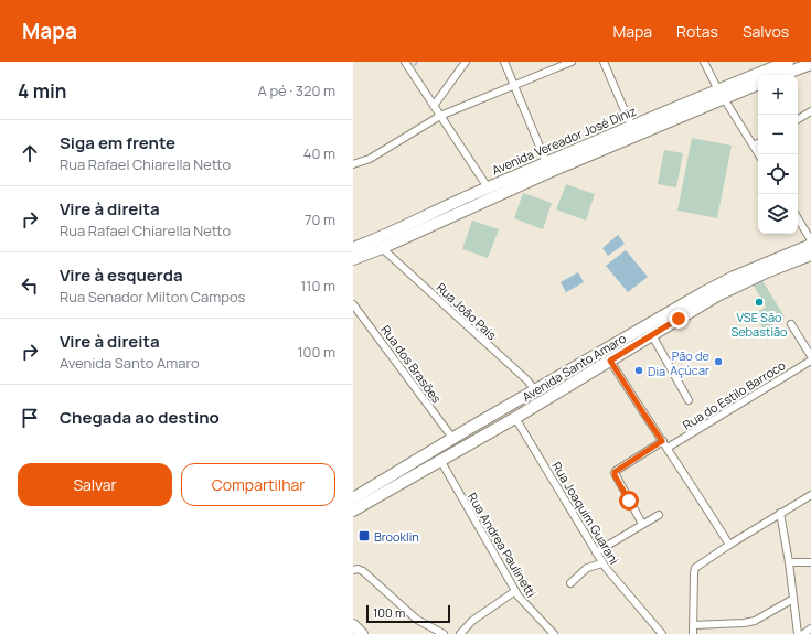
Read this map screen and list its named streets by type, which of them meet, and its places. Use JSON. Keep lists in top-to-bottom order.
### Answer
{
  "streets": {
    "main road": ["Avenida Vereador José Diniz", "Avenida Santo Amaro"],
    "street": [
      "Rua João Pais",
      "Rua dos Brasões",
      "Rua do Estilo Barroco",
      "Rua Joaquim Guarani",
      "Rua Andrea Paulinetti"
    ]
  },
  "crossings": [
    ["Avenida Vereador José Diniz", "Rua João Pais"],
    ["Rua João Pais", "Avenida Santo Amaro"],
    ["Rua dos Brasões", "Avenida Santo Amaro"],
    ["Avenida Santo Amaro", "Rua Joaquim Guarani"],
    ["Avenida Santo Amaro", "Rua Andrea Paulinetti"]
  ],
  "places": {
    "other": ["VSE São Sebastião", "Pão de Açúcar", "Dia"],
    "transit": ["Brooklin"]
  },
  "scale_bar": "100 m",
  "page": {
    "header": "Mapa",
    "nav": ["Mapa", "Rotas", "Salvos"],
    "heading": ["4 min", "A pé · 320 m"],
    "map_buttons": ["+", "−"],
    "list": [
      ["Siga em frente", "Rua Rafael Chiarella Netto", "40 m"],
      ["Vire à direita", "Rua Rafael Chiarella Netto", "70 m"],
      ["Vire à esquerda", "Rua Senador Milton Campos", "110 m"],
      ["Vire à direita", "Avenida Santo Amaro", "100 m"],
      "Chegada ao destino"
    ],
    "buttons": ["Salvar", "Compartilhar"],
    "scale": "100 m"
  }
}
